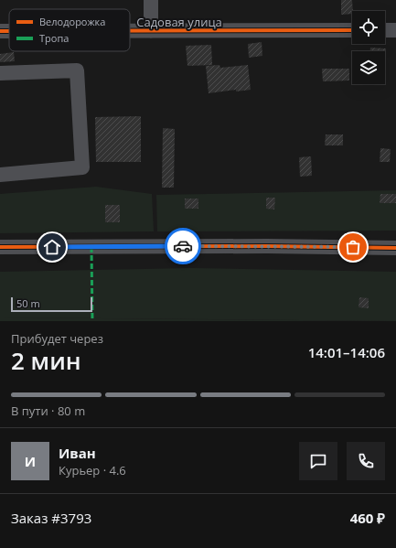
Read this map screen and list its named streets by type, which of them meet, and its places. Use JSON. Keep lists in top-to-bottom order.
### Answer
{
  "streets": {
    "street": ["Садовая улица"]
  },
  "legend": ["Велодорожка", "Тропа"],
  "scale_bar": "50 m",
  "page": {
    "scale": "50 m",
    "heading": ["2 мин", "Прибудет через", "14:01–14:06"],
    "panel": [
      "Иван",
      "Курьер · 4.6",
      "Заказ #3793",
      "460 ₽"
    ],
    "bar": "В пути · 80 m",
    "round": "И"
  }
}
